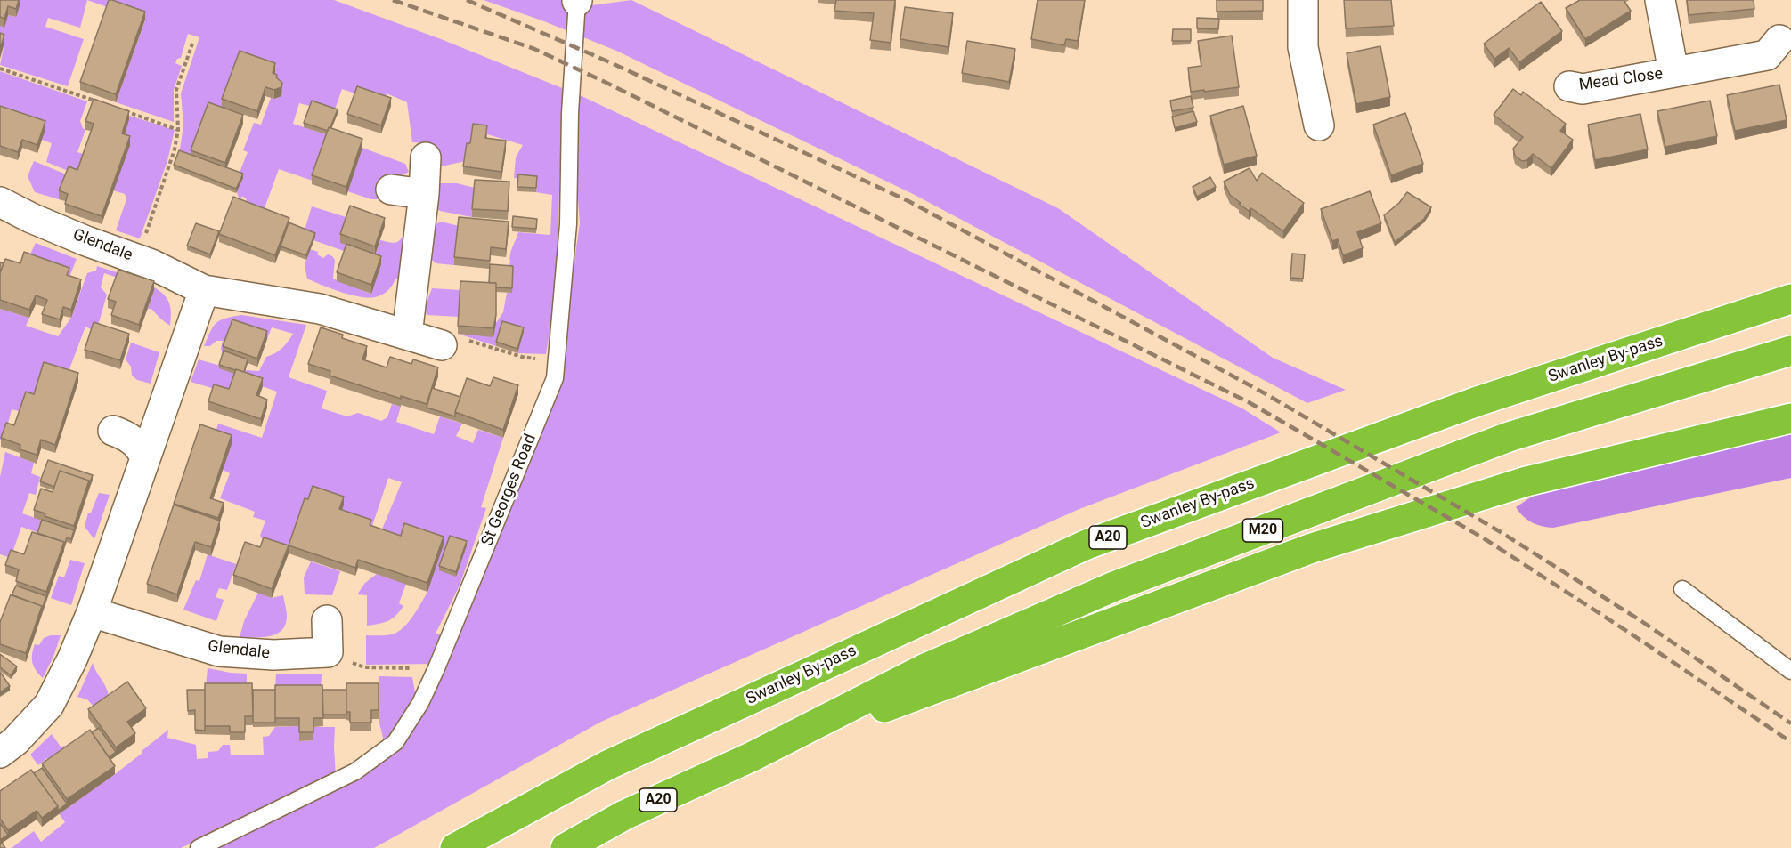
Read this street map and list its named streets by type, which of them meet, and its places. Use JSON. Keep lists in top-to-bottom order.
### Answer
{
  "streets": {
    "highway": ["Swanley By-pass", "M20", "A20"],
    "street": ["Mead Close", "Glendale"],
    "lane": ["St Georges Road"]
  },
  "crossings": [
    ["M20", "A20"]
  ]
}
